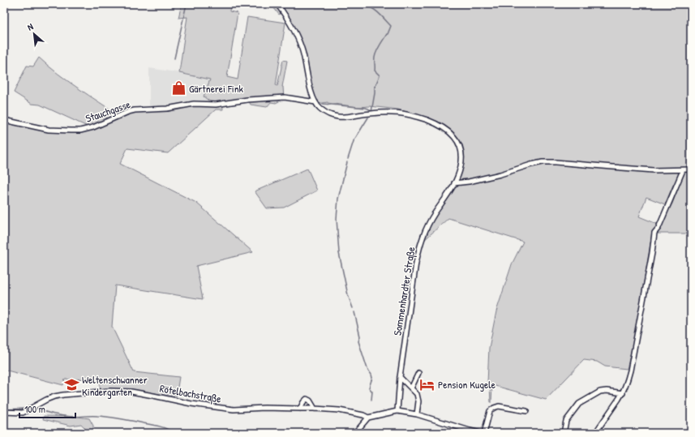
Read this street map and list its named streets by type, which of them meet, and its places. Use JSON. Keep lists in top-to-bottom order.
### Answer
{
  "streets": {
    "street": ["Stauchgasse", "Sommenhardter Straße", "Rötelbachstraße"]
  },
  "crossings": [
    ["Stauchgasse", "Sommenhardter Straße"]
  ],
  "places": {
    "shop": ["Gärtnerei Fink"],
    "hotel": ["Pension Kugele"],
    "school or university": ["Weltenschwanner Kindergarten"]
  },
  "scale_bar": "100 m",
  "north": "top left"
}
